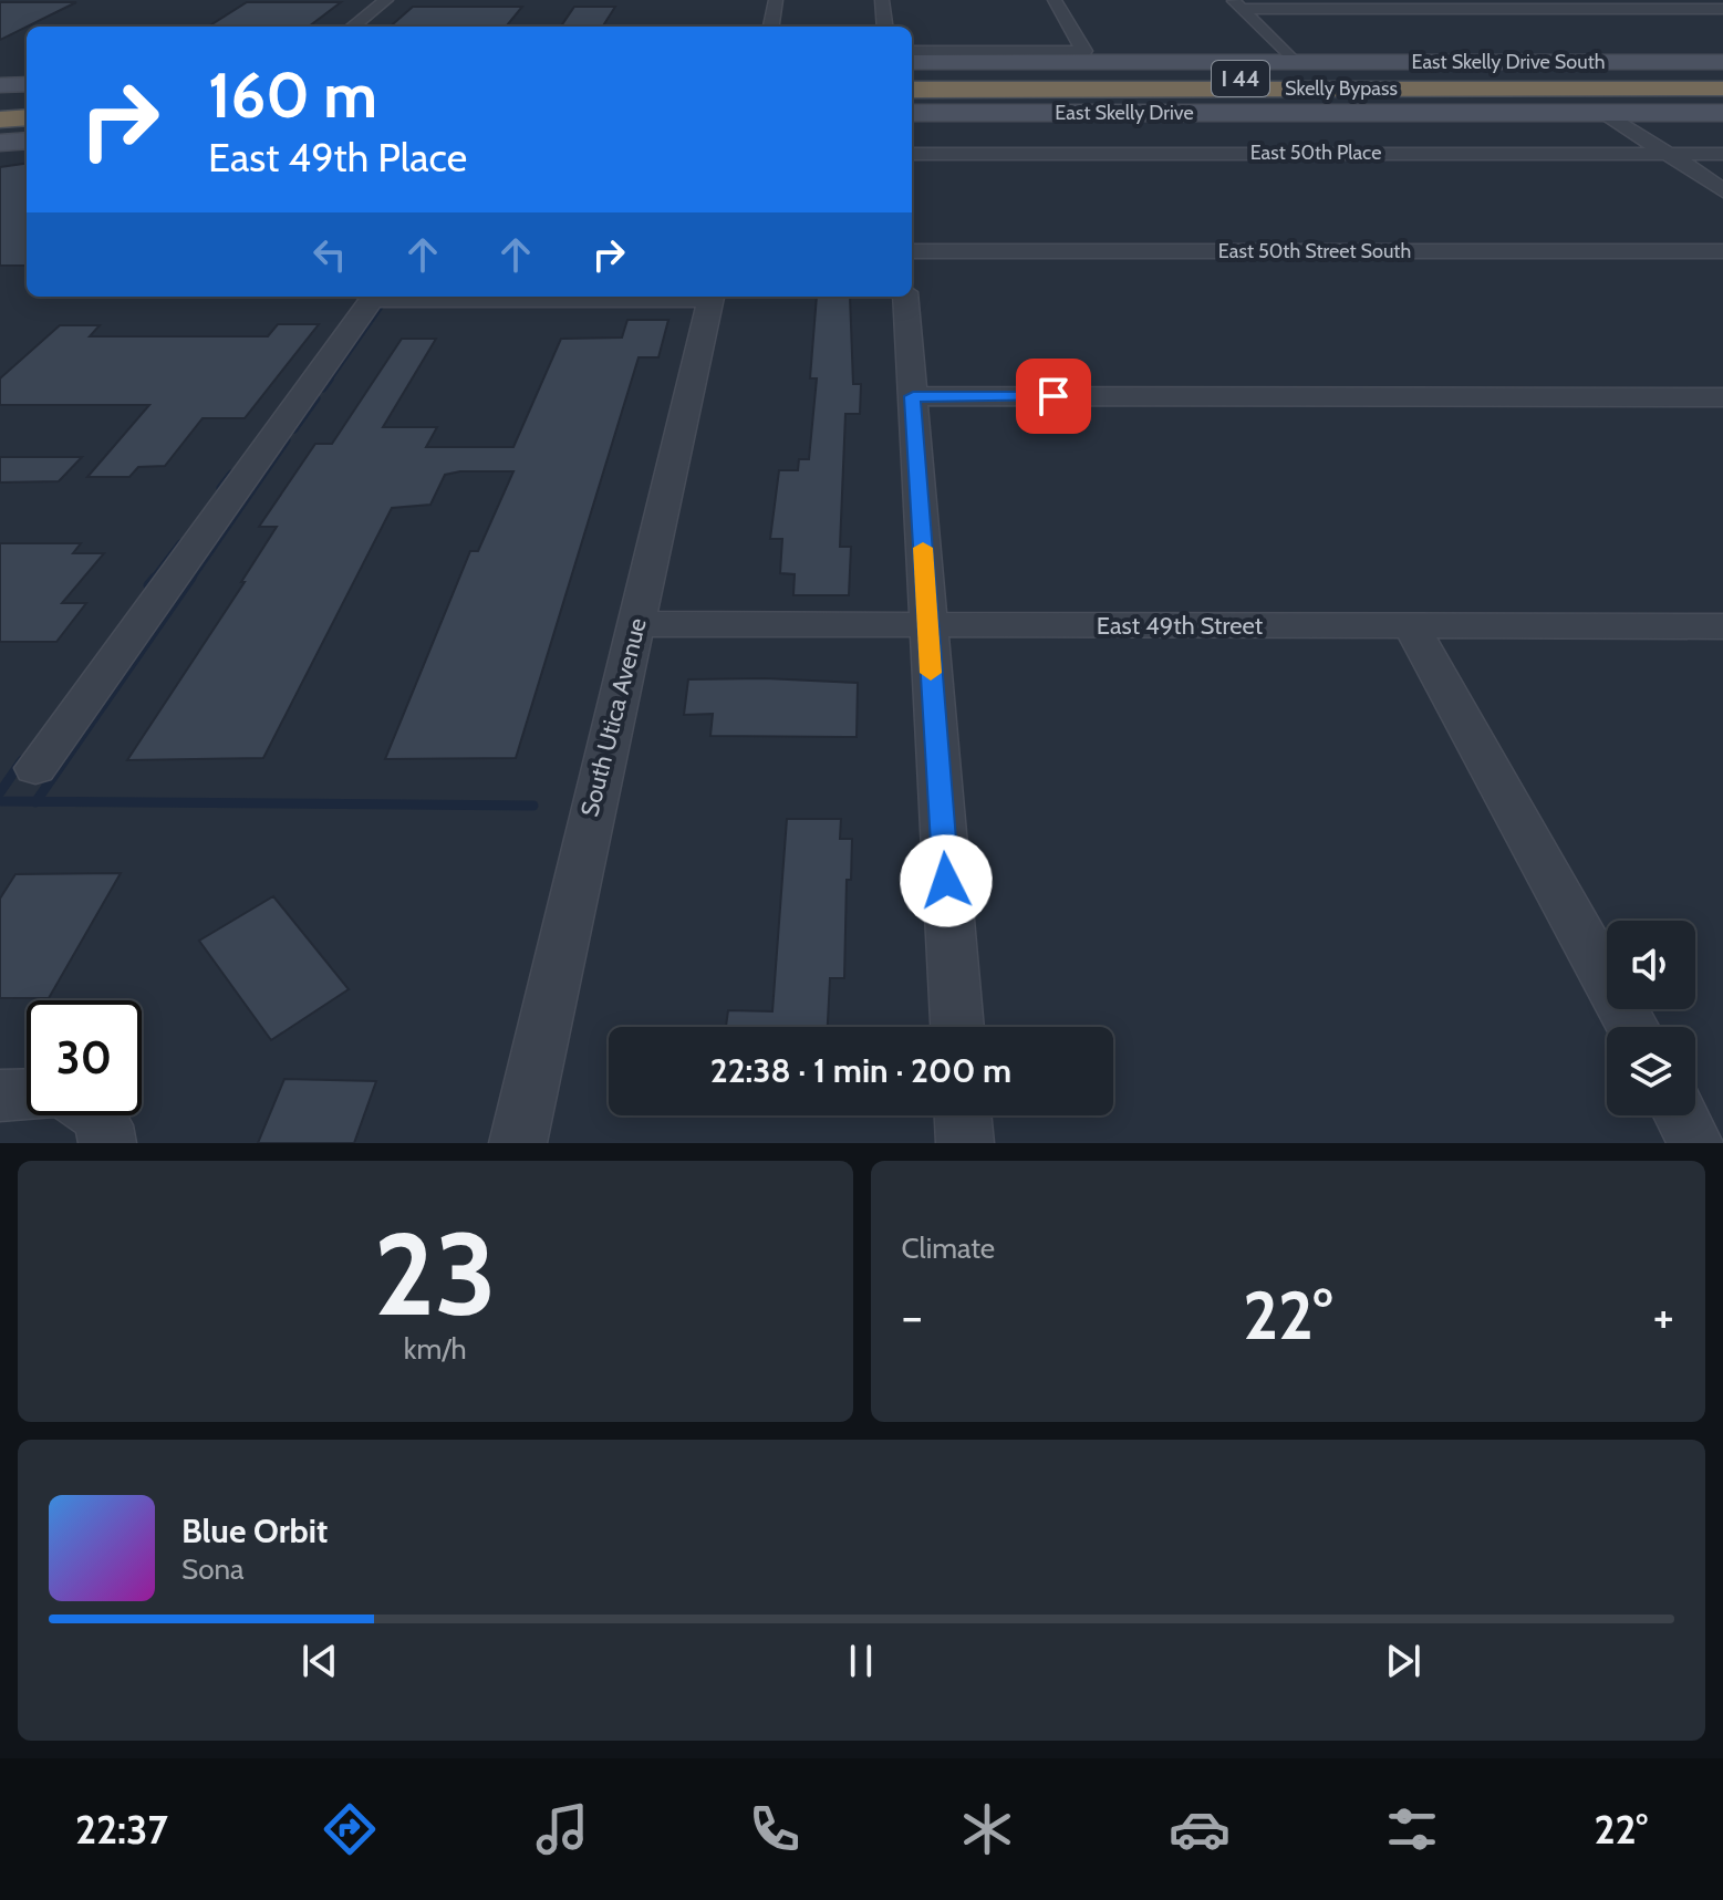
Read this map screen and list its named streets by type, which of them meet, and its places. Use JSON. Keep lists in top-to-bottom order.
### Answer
{
  "streets": {
    "highway": ["I 44", "Skelly Bypass"],
    "main road": ["East Skelly Drive South", "East Skelly Drive"],
    "street": [
      "East 50th Place",
      "East 50th Street South",
      "East 49th Street",
      "South Utica Avenue"
    ]
  },
  "crossings": [
    ["East 49th Street", "South Utica Avenue"]
  ],
  "page": {
    "turn": ["160 m", "East 49th Place"],
    "limit": "30",
    "trip": "22:38 · 1 min · 200 m",
    "tile": [
      ["23", "km/h"],
      "Climate"
    ],
    "heat": ["−", "22°", "+"],
    "song": ["Blue Orbit", "Sona"],
    "tabs": ["22:37", "22°"]
  }
}
